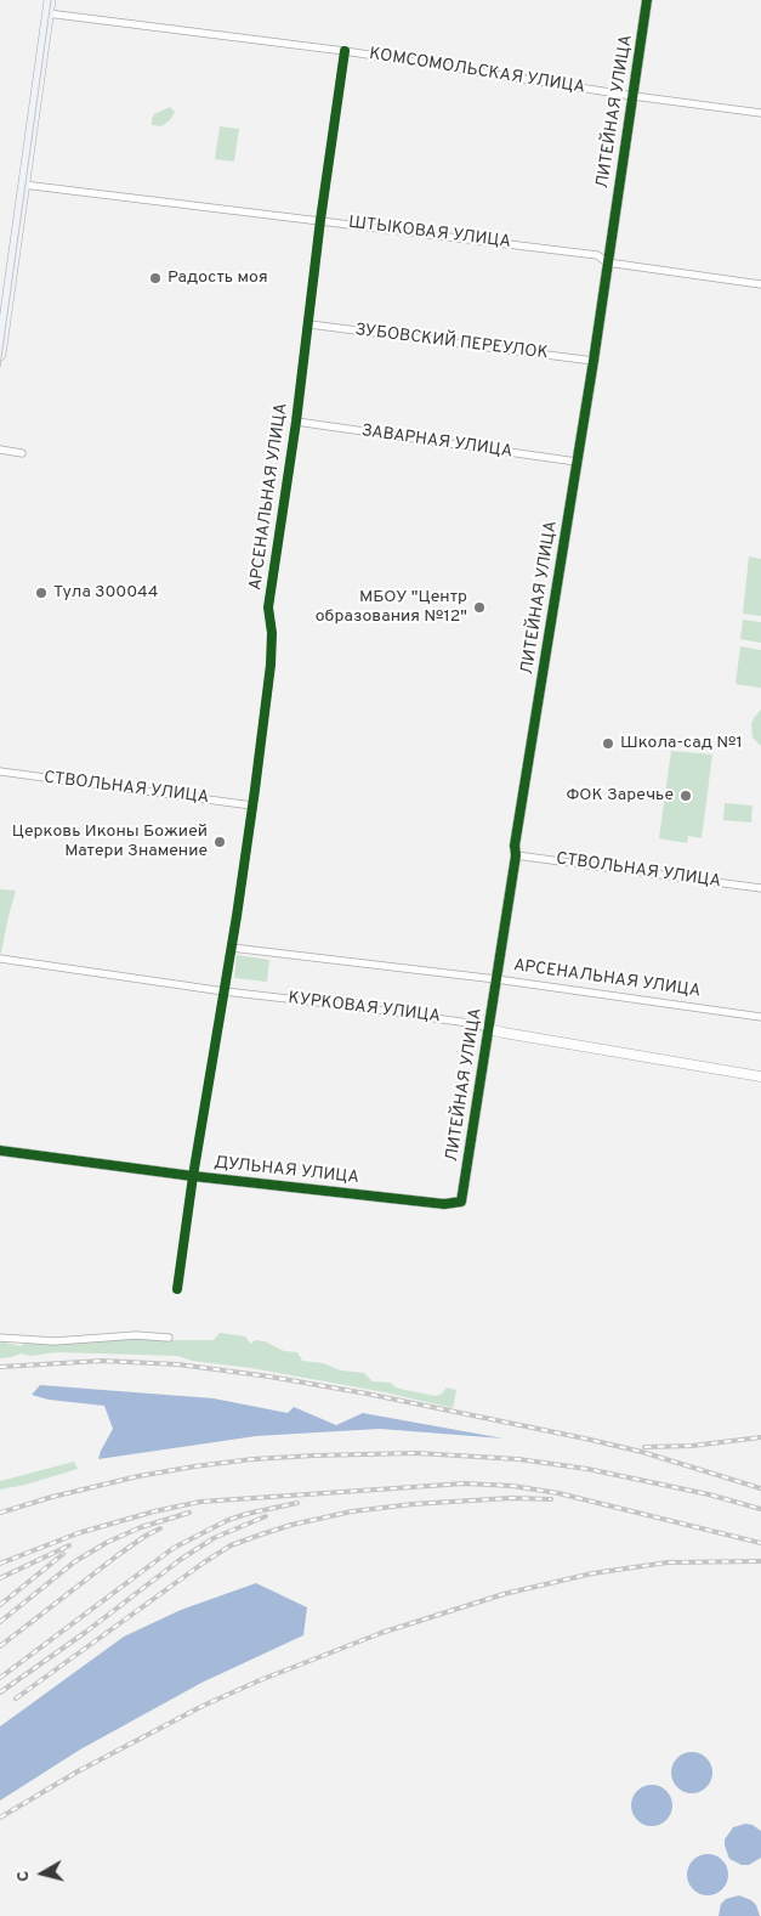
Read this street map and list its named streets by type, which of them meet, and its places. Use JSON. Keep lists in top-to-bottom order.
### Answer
{
  "streets": {
    "street": [
      "КОМСОМОЛЬСКАЯ УЛИЦА",
      "ЛИТЕЙНАЯ УЛИЦА",
      "ШТЫКОВАЯ УЛИЦА",
      "ЗУБОВСКИЙ ПЕРЕУЛОК",
      "ЗАВАРНАЯ УЛИЦА",
      "АРСЕНАЛЬНАЯ УЛИЦА",
      "СТВОЛЬНАЯ УЛИЦА",
      "КУРКОВАЯ УЛИЦА",
      "ДУЛЬНАЯ УЛИЦА"
    ]
  },
  "crossings": [
    ["КОМСОМОЛЬСКАЯ УЛИЦА", "ЛИТЕЙНАЯ УЛИЦА"],
    ["КОМСОМОЛЬСКАЯ УЛИЦА", "АРСЕНАЛЬНАЯ УЛИЦА"],
    ["ЛИТЕЙНАЯ УЛИЦА", "ШТЫКОВАЯ УЛИЦА"],
    ["ЛИТЕЙНАЯ УЛИЦА", "ЗУБОВСКИЙ ПЕРЕУЛОК"],
    ["ЛИТЕЙНАЯ УЛИЦА", "ЗАВАРНАЯ УЛИЦА"],
    ["ЛИТЕЙНАЯ УЛИЦА", "АРСЕНАЛЬНАЯ УЛИЦА"],
    ["ЛИТЕЙНАЯ УЛИЦА", "СТВОЛЬНАЯ УЛИЦА"],
    ["ЛИТЕЙНАЯ УЛИЦА", "КУРКОВАЯ УЛИЦА"],
    ["ЛИТЕЙНАЯ УЛИЦА", "ДУЛЬНАЯ УЛИЦА"],
    ["ШТЫКОВАЯ УЛИЦА", "АРСЕНАЛЬНАЯ УЛИЦА"],
    ["ЗУБОВСКИЙ ПЕРЕУЛОК", "АРСЕНАЛЬНАЯ УЛИЦА"],
    ["ЗАВАРНАЯ УЛИЦА", "АРСЕНАЛЬНАЯ УЛИЦА"],
    ["АРСЕНАЛЬНАЯ УЛИЦА", "СТВОЛЬНАЯ УЛИЦА"],
    ["АРСЕНАЛЬНАЯ УЛИЦА", "КУРКОВАЯ УЛИЦА"],
    ["АРСЕНАЛЬНАЯ УЛИЦА", "ДУЛЬНАЯ УЛИЦА"]
  ],
  "places": [
    "Радость моя",
    "Тула 300044",
    "МБОУ \"Центр образования №12\"",
    "Школа-сад №1",
    "ФОК Заречье",
    "Церковь Иконы Божией Матери Знамение"
  ],
  "north": "left"
}
